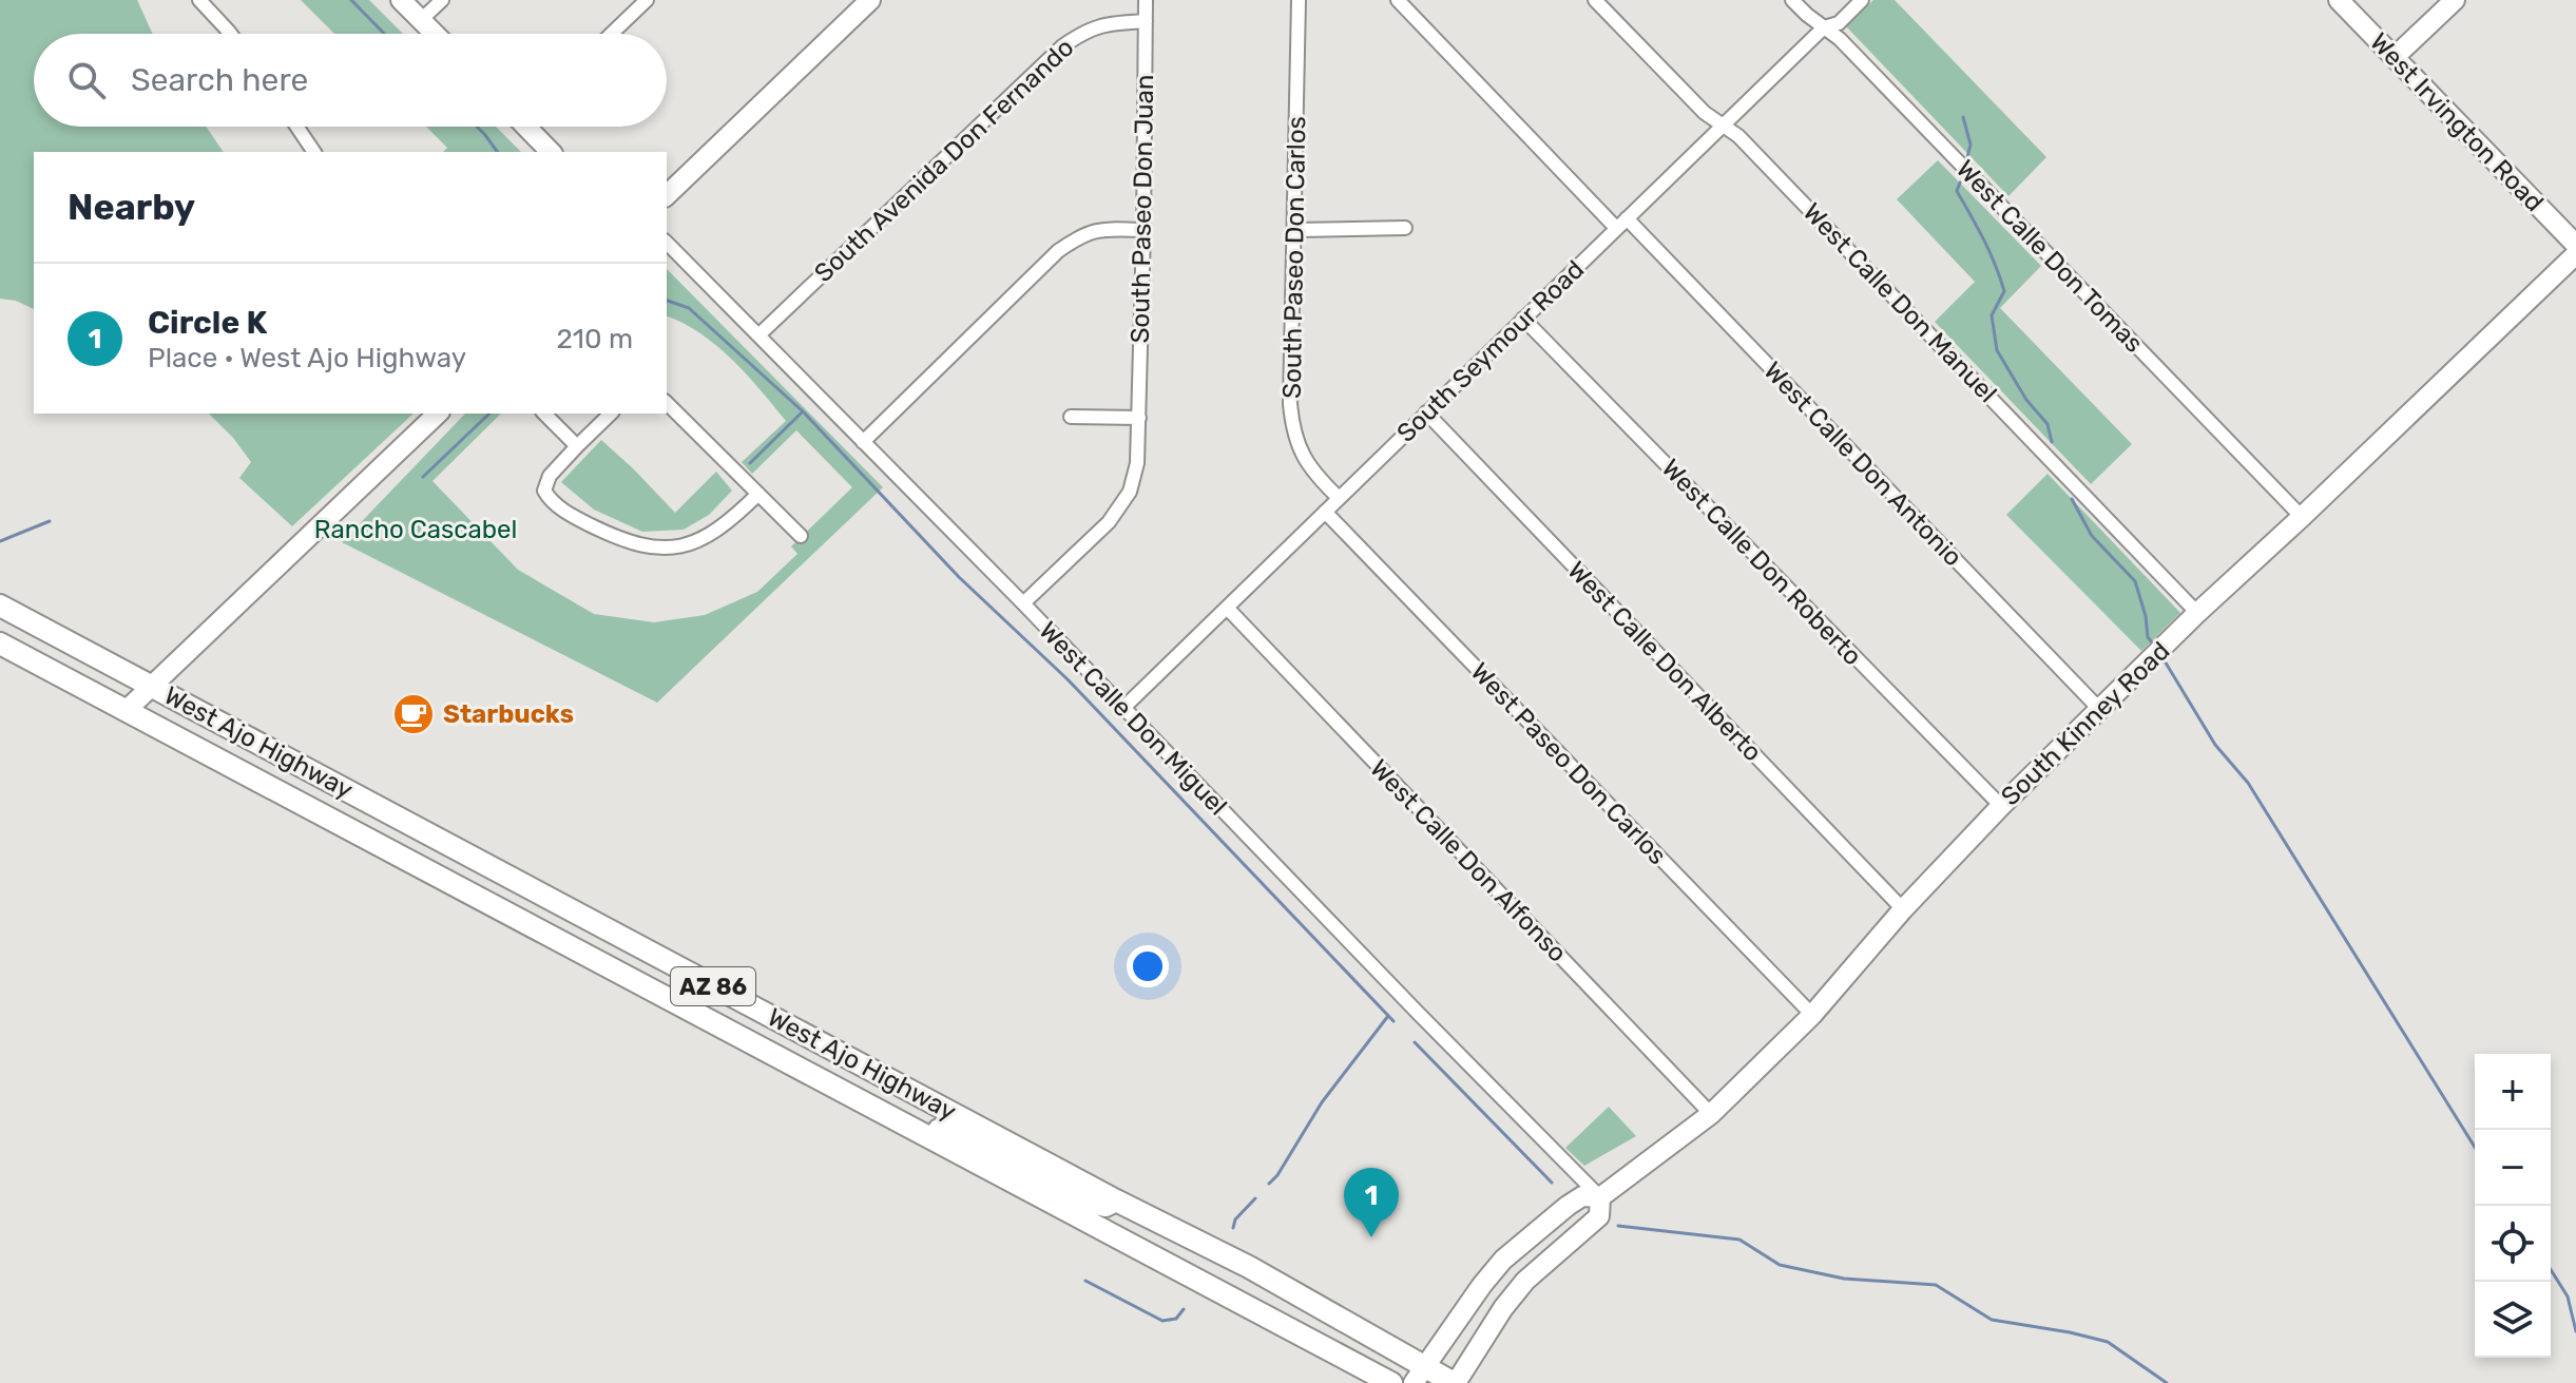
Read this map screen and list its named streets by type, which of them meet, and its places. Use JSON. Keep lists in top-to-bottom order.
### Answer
{
  "streets": {
    "main road": [
      "West Irvington Road",
      "South Kinney Road",
      "West Ajo Highway",
      "AZ 86"
    ],
    "street": [
      "South Avenida Don Fernando",
      "South Paseo Don Juan",
      "West Calle Don Tomas",
      "South Paseo Don Carlos",
      "West Calle Don Manuel",
      "South Seymour Road",
      "West Calle Don Antonio",
      "West Calle Don Roberto",
      "West Calle Don Alberto",
      "West Calle Don Miguel",
      "West Paseo Don Carlos",
      "West Calle Don Alfonso"
    ]
  },
  "crossings": [
    ["South Avenida Don Fernando", "South Paseo Don Juan"],
    ["South Avenida Don Fernando", "West Calle Don Miguel"],
    ["South Paseo Don Juan", "West Calle Don Miguel"],
    ["West Calle Don Tomas", "South Seymour Road"],
    ["West Calle Don Tomas", "South Kinney Road"],
    ["South Paseo Don Carlos", "South Seymour Road"],
    ["West Calle Don Manuel", "South Seymour Road"],
    ["West Calle Don Manuel", "South Kinney Road"],
    ["South Seymour Road", "West Calle Don Antonio"],
    ["South Seymour Road", "West Calle Don Roberto"],
    ["South Seymour Road", "West Calle Don Alberto"],
    ["South Seymour Road", "West Calle Don Miguel"],
    ["South Seymour Road", "West Paseo Don Carlos"],
    ["South Seymour Road", "West Calle Don Alfonso"],
    ["West Calle Don Antonio", "South Kinney Road"],
    ["West Calle Don Roberto", "South Kinney Road"],
    ["West Calle Don Alberto", "South Kinney Road"],
    ["West Calle Don Miguel", "South Kinney Road"],
    ["South Kinney Road", "West Ajo Highway"],
    ["South Kinney Road", "West Paseo Don Carlos"],
    ["South Kinney Road", "West Calle Don Alfonso"]
  ],
  "parks": ["Rancho Cascabel"],
  "places": {
    "cafe": ["Starbucks"]
  },
  "page": {
    "search": "Search here",
    "heading": "Nearby",
    "list": [
      {
        "mark": "1",
        "name": "Circle K",
        "note": "Place · West Ajo Highway",
        "value": "210 m"
      }
    ],
    "map_buttons": ["+", "−"],
    "pins": "1"
  }
}
